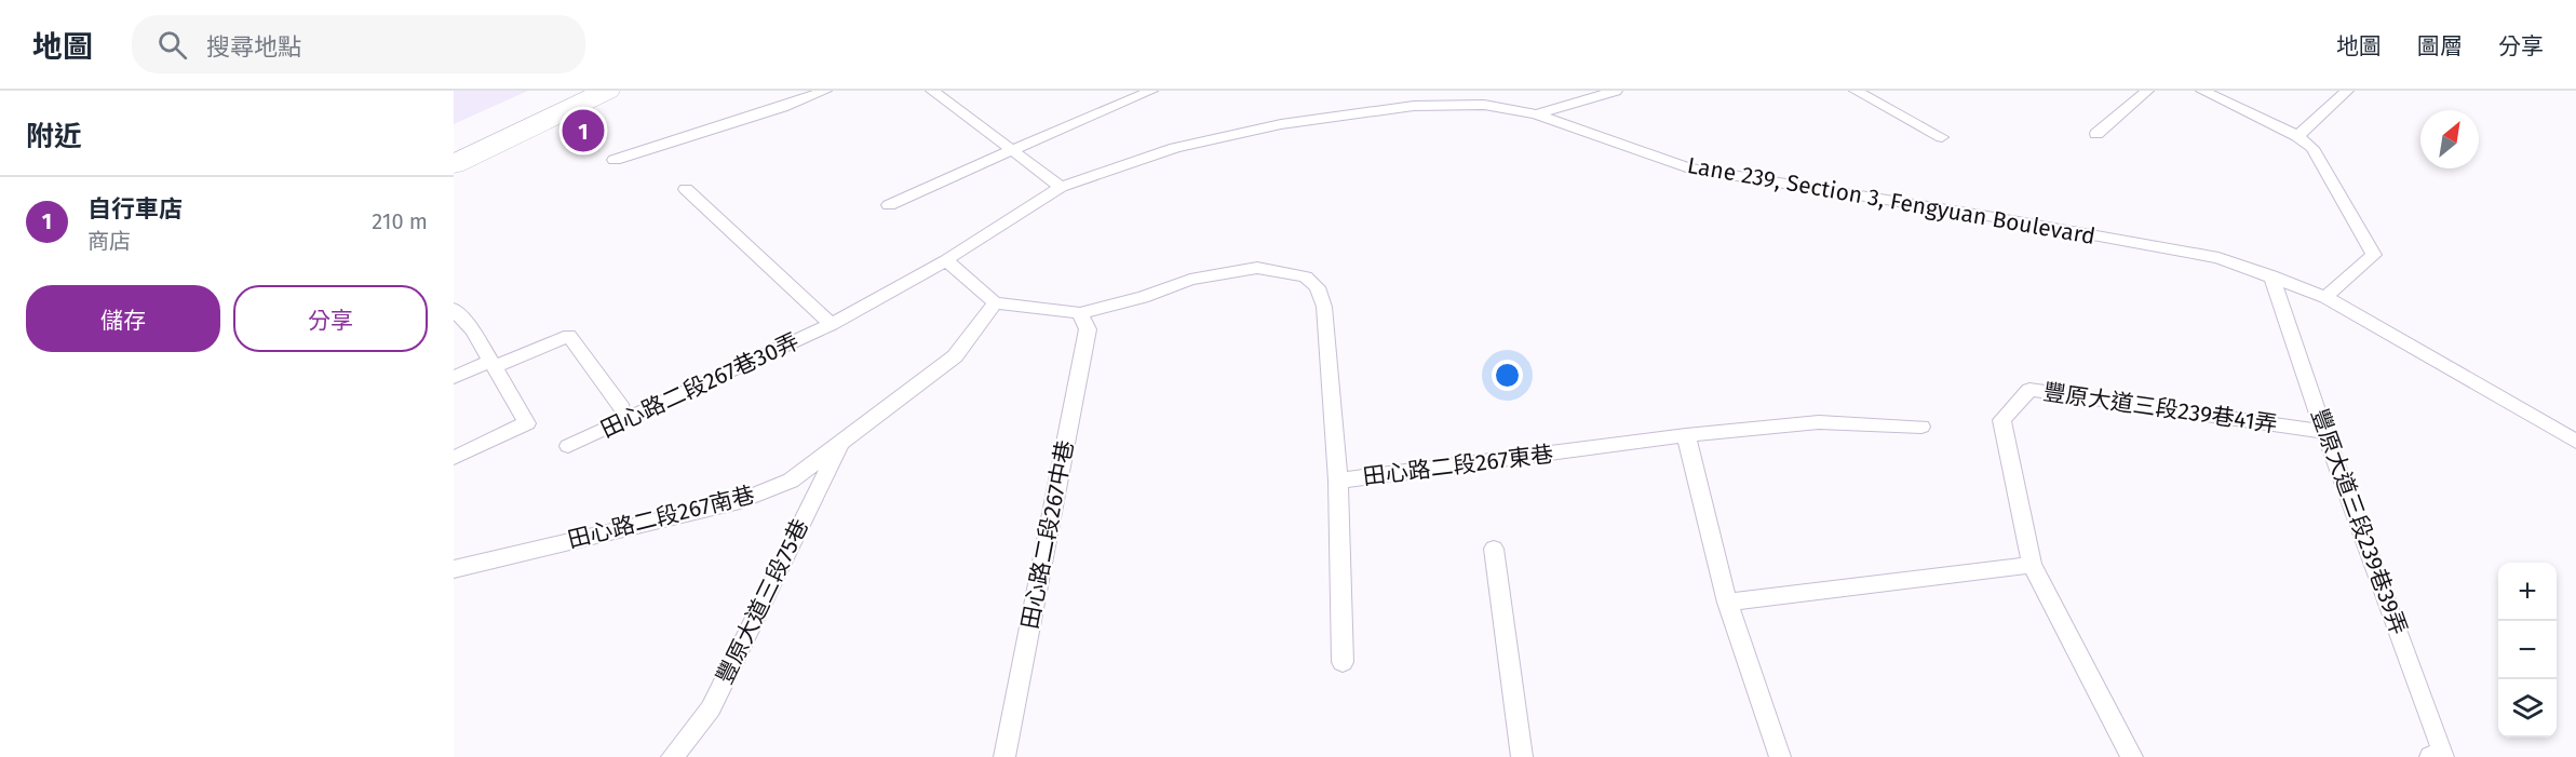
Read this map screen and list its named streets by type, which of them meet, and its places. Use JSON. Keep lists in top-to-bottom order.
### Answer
{
  "streets": {
    "lane": [
      "Lane 239, Section 3, Fengyuan Boulevard",
      "田心路二段267巷30弄",
      "豐原大道三段239巷41弄",
      "田心路二段267東巷",
      "田心路二段267南巷",
      "豐原大道三段239巷39弄",
      "田心路二段267中巷",
      "豐原大道三段75巷"
    ]
  },
  "crossings": [
    ["Lane 239, Section 3, Fengyuan Boulevard", "田心路二段267巷30弄"],
    ["Lane 239, Section 3, Fengyuan Boulevard", "豐原大道三段239巷39弄"],
    ["豐原大道三段239巷41弄", "豐原大道三段239巷39弄"],
    ["田心路二段267東巷", "田心路二段267中巷"],
    ["田心路二段267南巷", "豐原大道三段75巷"]
  ],
  "north": "top right",
  "page": {
    "header": "地圖",
    "search": "搜尋地點",
    "nav": ["地圖", "圖層", "分享"],
    "heading": "附近",
    "pins": "1",
    "list": [
      {
        "mark": "1",
        "name": "自行車店",
        "note": "商店",
        "value": "210 m"
      }
    ],
    "buttons": ["儲存", "分享"],
    "map_buttons": ["+", "−"]
  }
}
